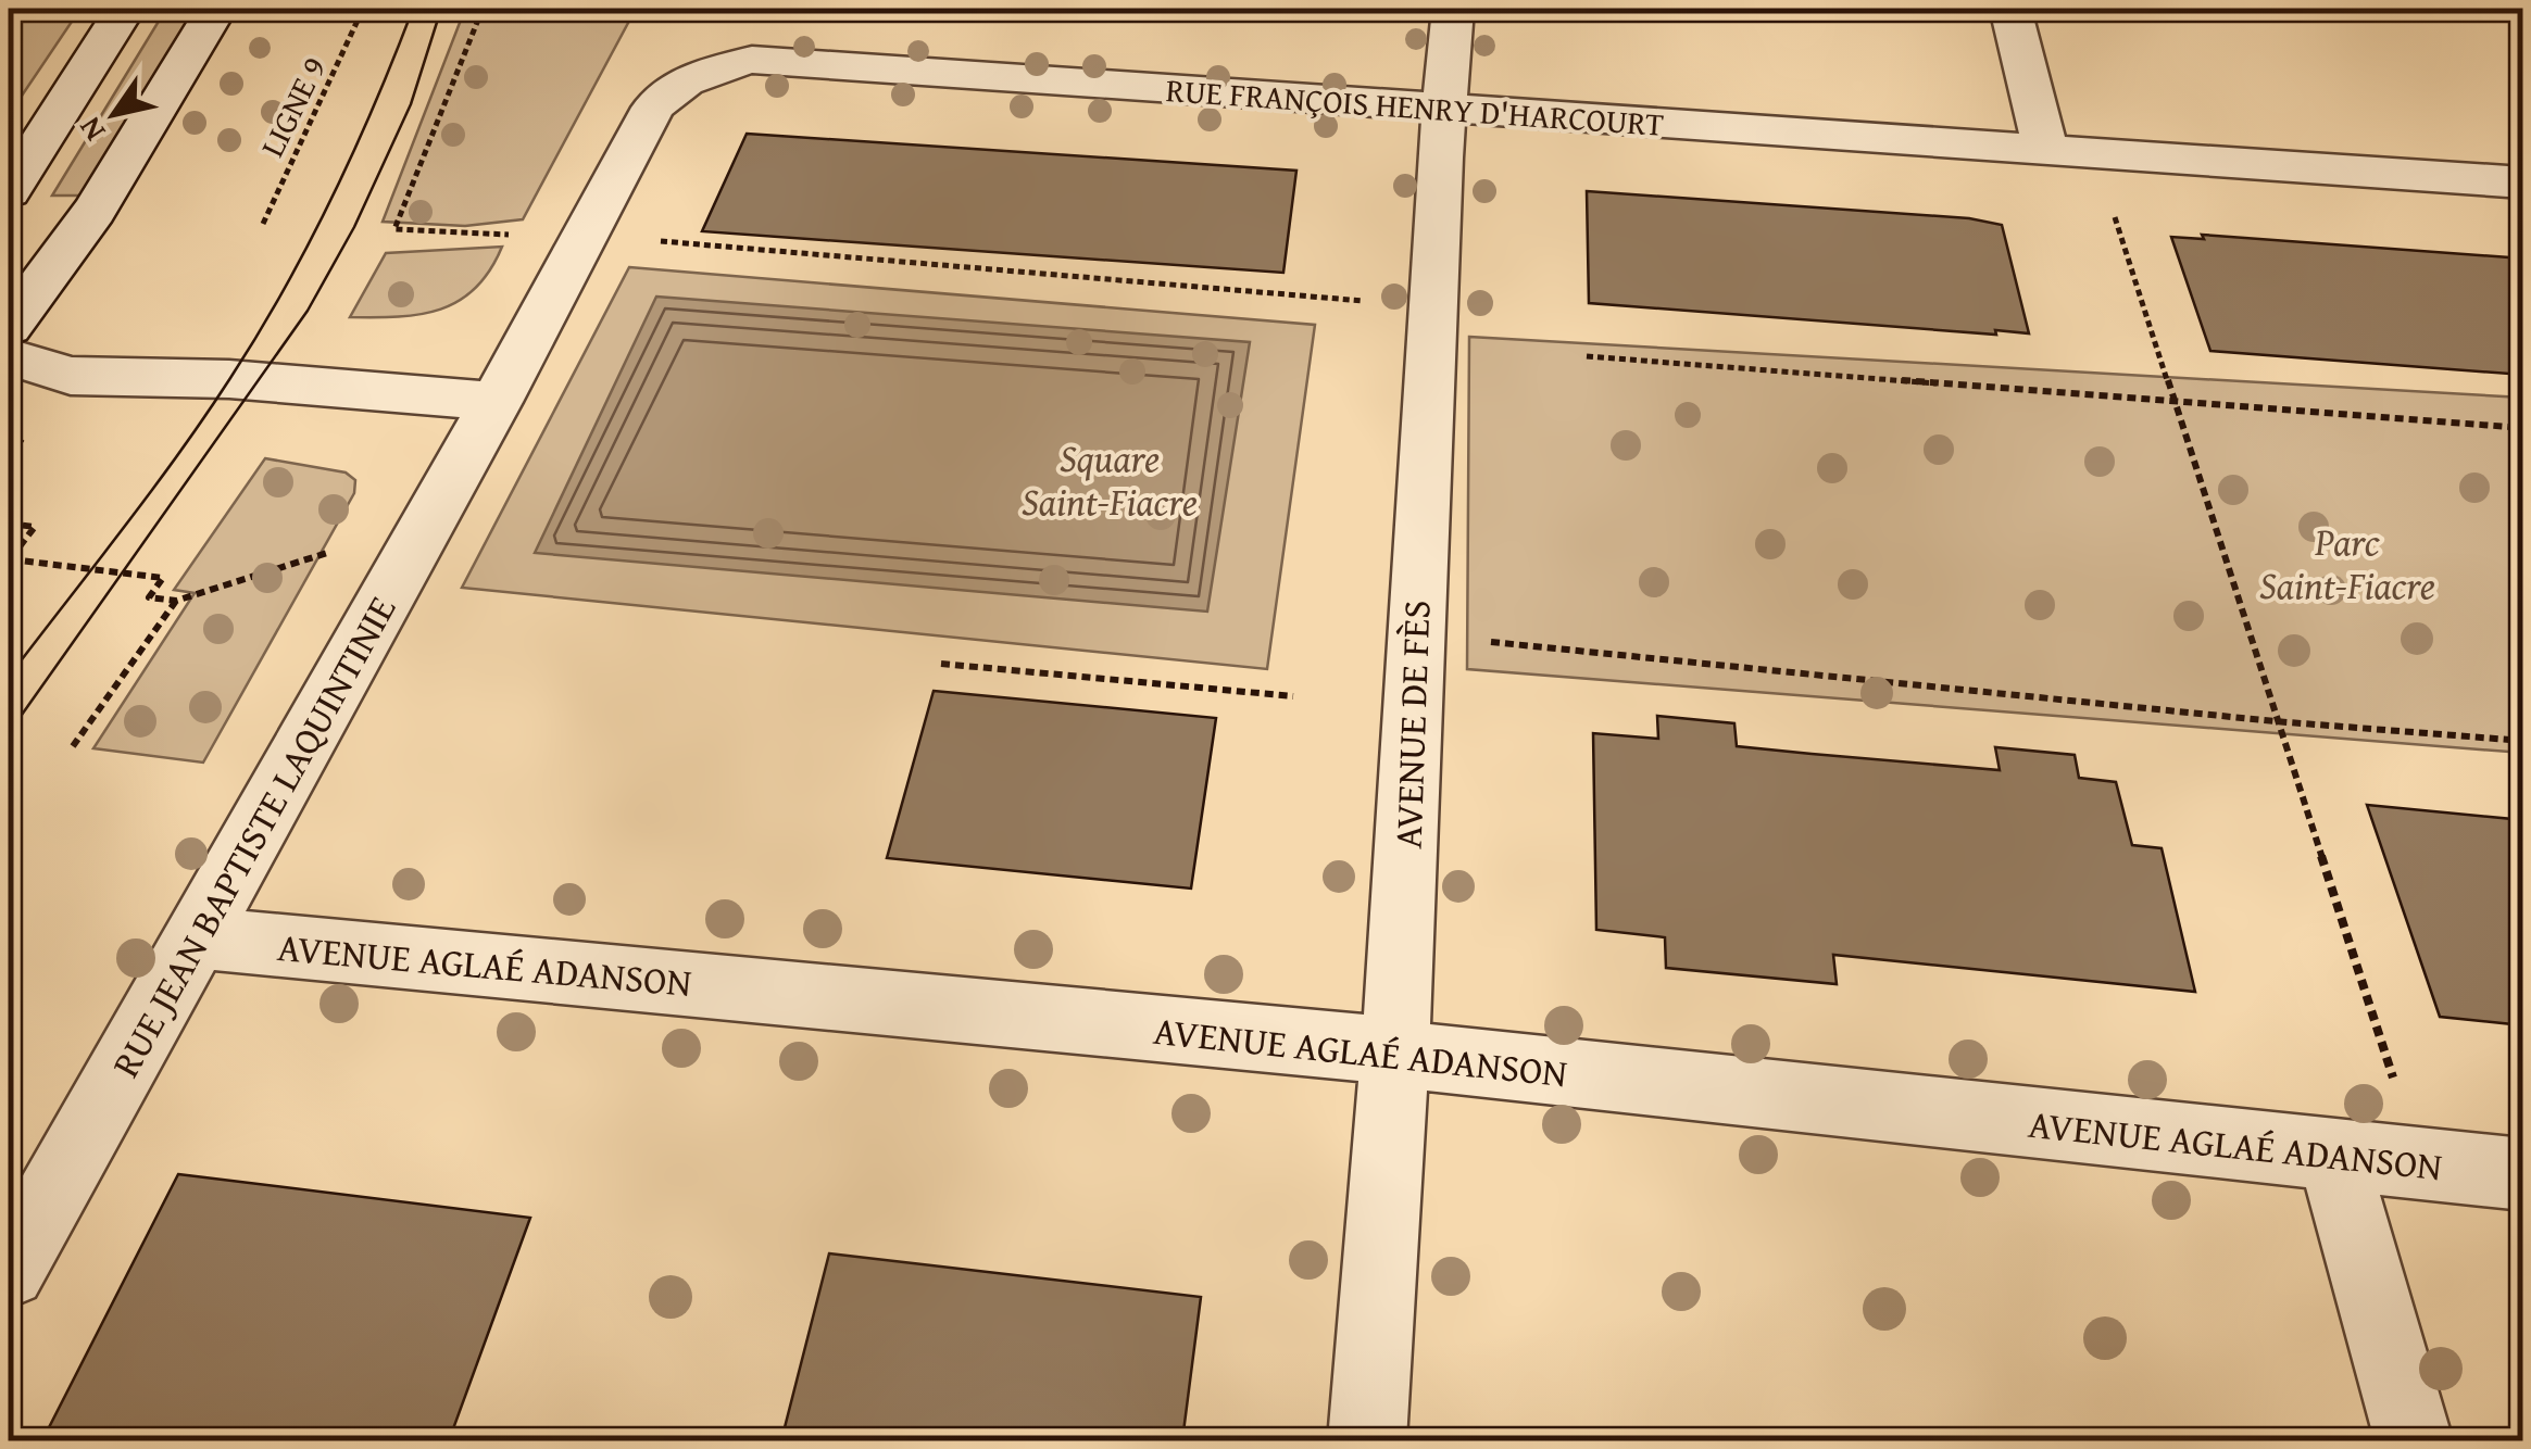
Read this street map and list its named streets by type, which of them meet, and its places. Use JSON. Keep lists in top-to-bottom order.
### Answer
{
  "streets": {
    "street": [
      "RUE FRANÇOIS HENRY D'HARCOURT",
      "AVENUE DE FÈS",
      "RUE JEAN BAPTISTE LAQUINTINIE",
      "AVENUE AGLAÉ ADANSON"
    ],
    "path": ["LIGNE 9"]
  },
  "crossings": [
    ["RUE FRANÇOIS HENRY D'HARCOURT", "AVENUE DE FÈS"],
    ["RUE FRANÇOIS HENRY D'HARCOURT", "RUE JEAN BAPTISTE LAQUINTINIE"],
    ["AVENUE DE FÈS", "AVENUE AGLAÉ ADANSON"],
    ["RUE JEAN BAPTISTE LAQUINTINIE", "AVENUE AGLAÉ ADANSON"]
  ],
  "parks": ["Square Saint-Fiacre", "Parc Saint-Fiacre"],
  "north": "bottom left"
}
